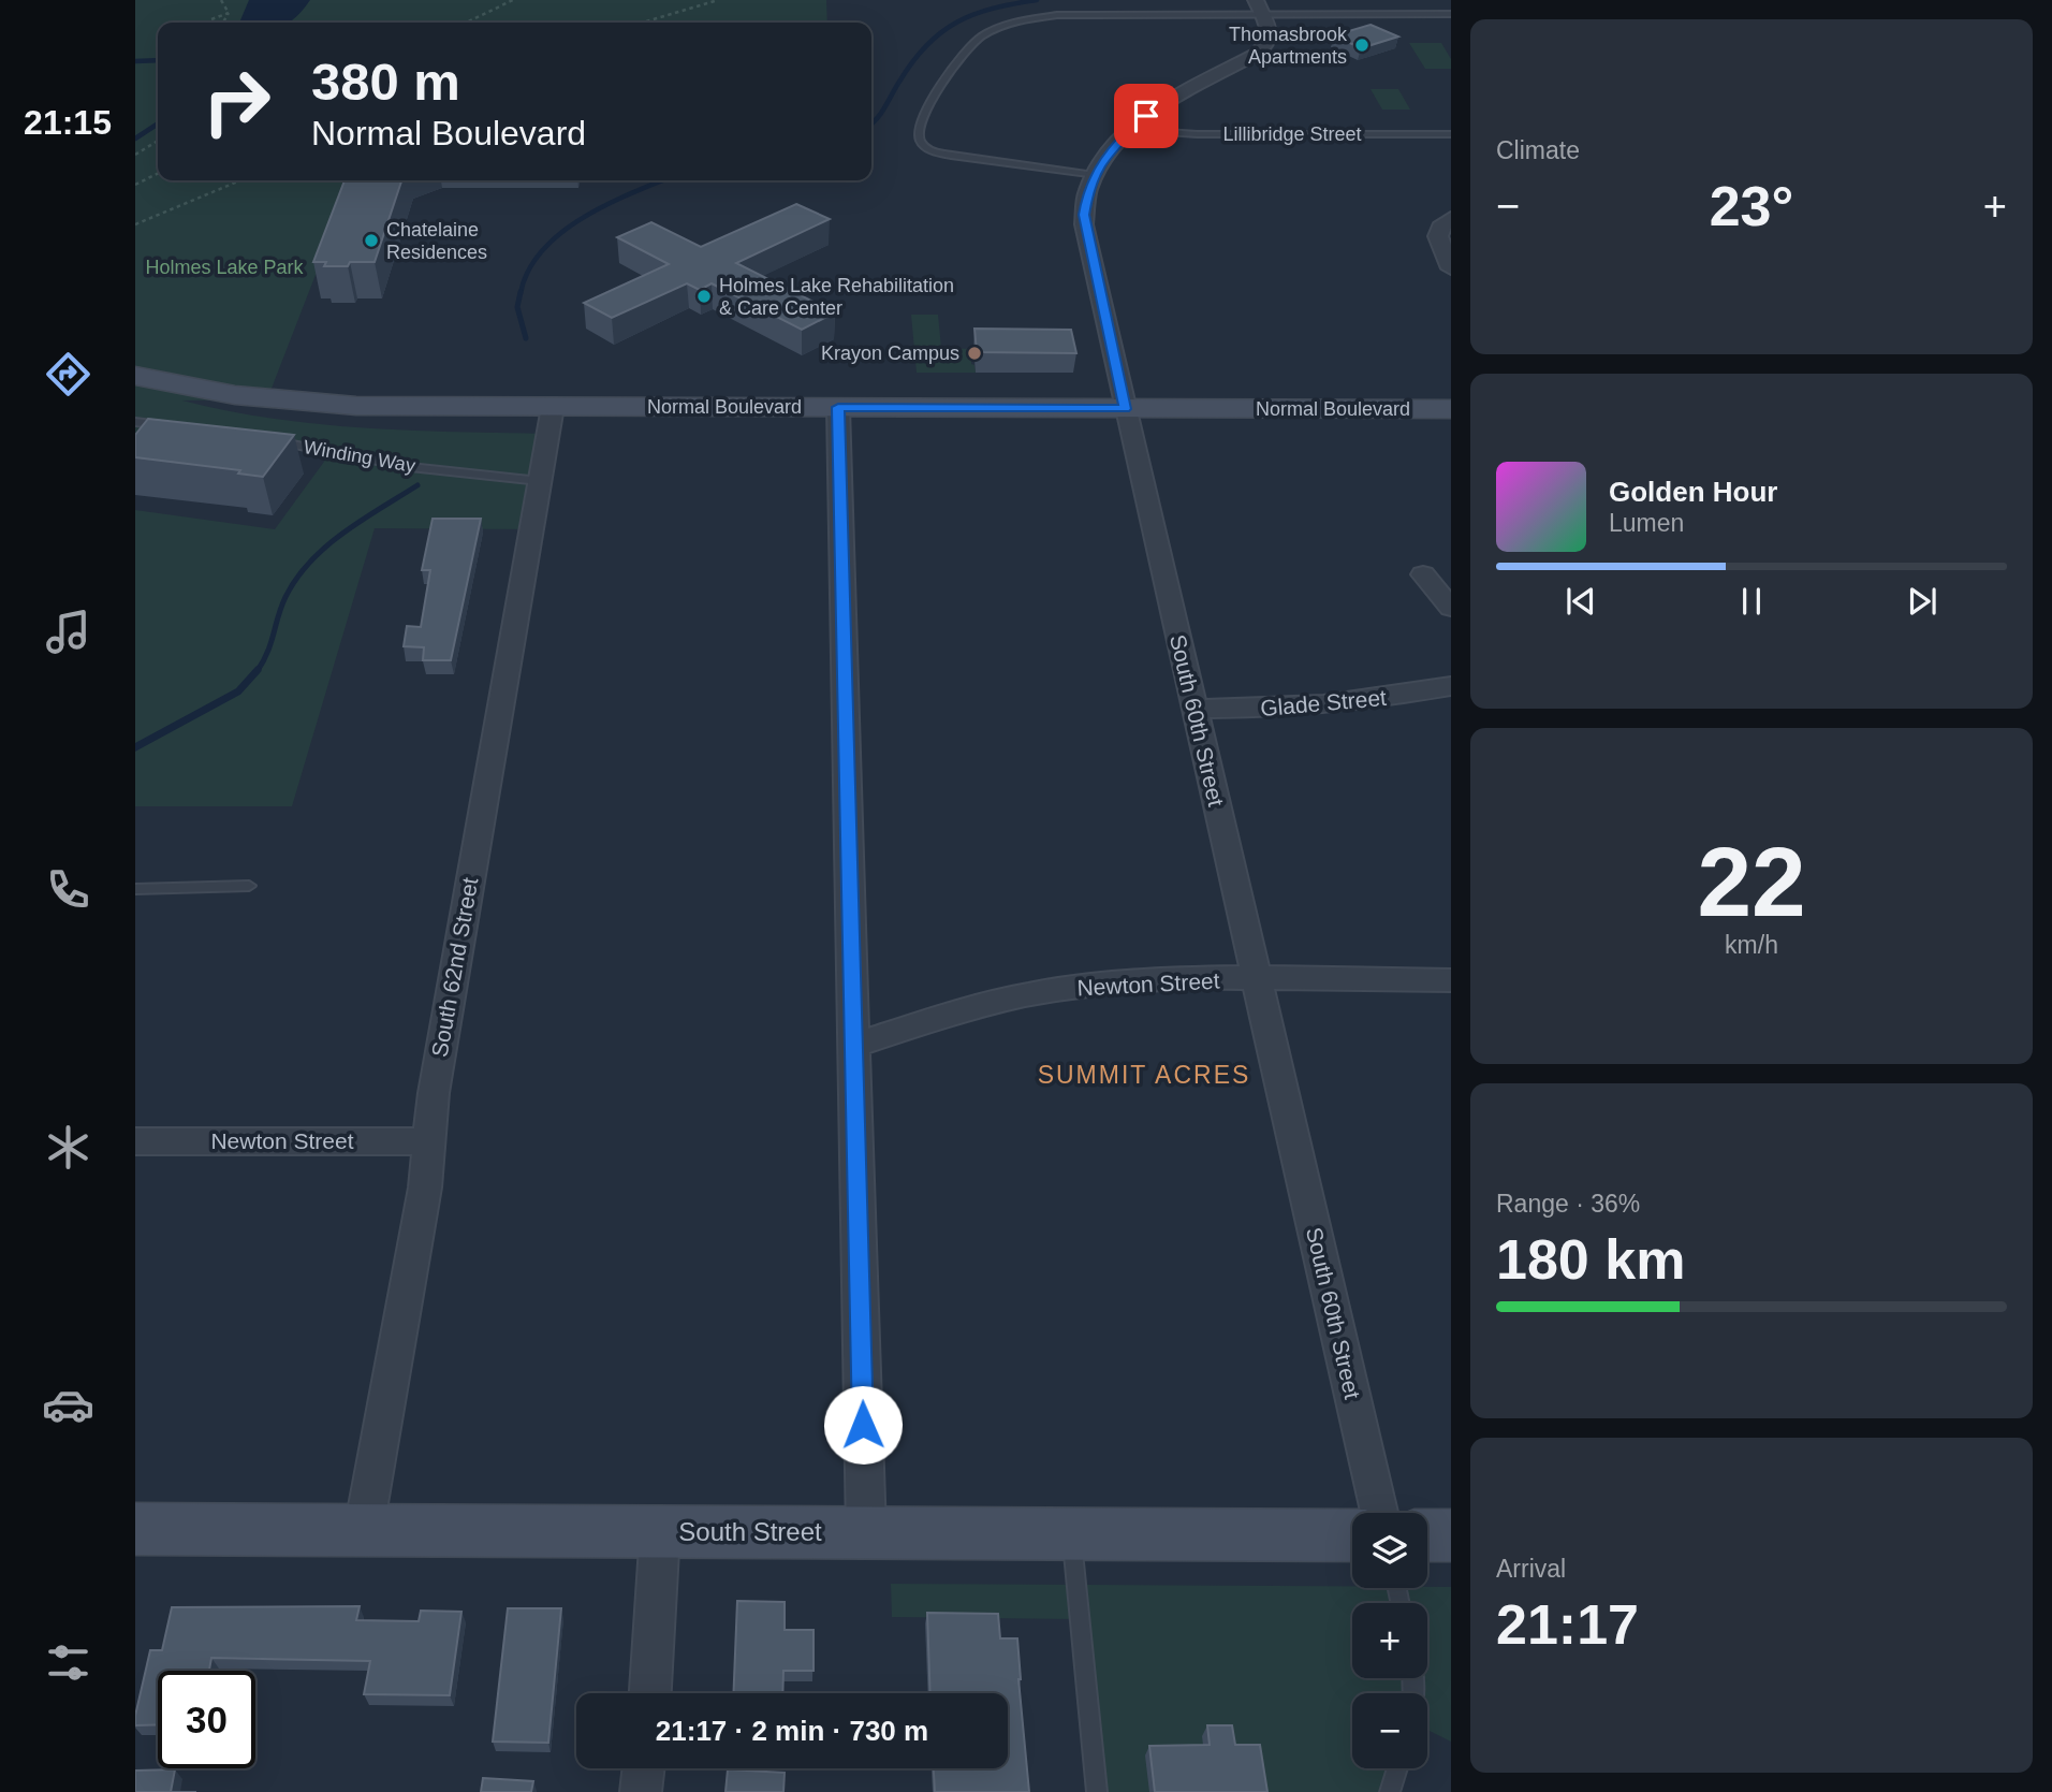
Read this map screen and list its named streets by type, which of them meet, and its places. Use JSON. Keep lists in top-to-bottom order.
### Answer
{
  "streets": {
    "main road": ["Normal Boulevard", "South Street"],
    "street": [
      "Glade Street",
      "South 60th Street",
      "South 62nd Street",
      "Newton Street"
    ],
    "lane": ["Lillibridge Street", "Winding Way"]
  },
  "crossings": [
    ["Lillibridge Street", "South 60th Street"],
    ["Normal Boulevard", "South 60th Street"],
    ["Normal Boulevard", "South 62nd Street"],
    ["Winding Way", "South 62nd Street"],
    ["Glade Street", "South 60th Street"],
    ["South 60th Street", "Newton Street"],
    ["South 62nd Street", "Newton Street"],
    ["South 62nd Street", "South Street"]
  ],
  "districts": ["SUMMIT ACRES"],
  "parks": ["Holmes Lake Park"],
  "places": [
    "Thomasbrook Apartments",
    "Chatelaine Residences",
    "Holmes Lake Rehabilitation & Care Center",
    "Krayon Campus"
  ],
  "page": {
    "tabs": "21:15",
    "tile": [
      "Climate",
      ["22", "km/h"],
      ["Range · 36%", "180 km"],
      ["Arrival", "21:17"]
    ],
    "turn": ["380 m", "Normal Boulevard"],
    "heat": ["−", "23°", "+"],
    "song": ["Golden Hour", "Lumen"],
    "map_buttons": ["+", "−"],
    "limit": "30",
    "trip": "21:17 · 2 min · 730 m"
  }
}
